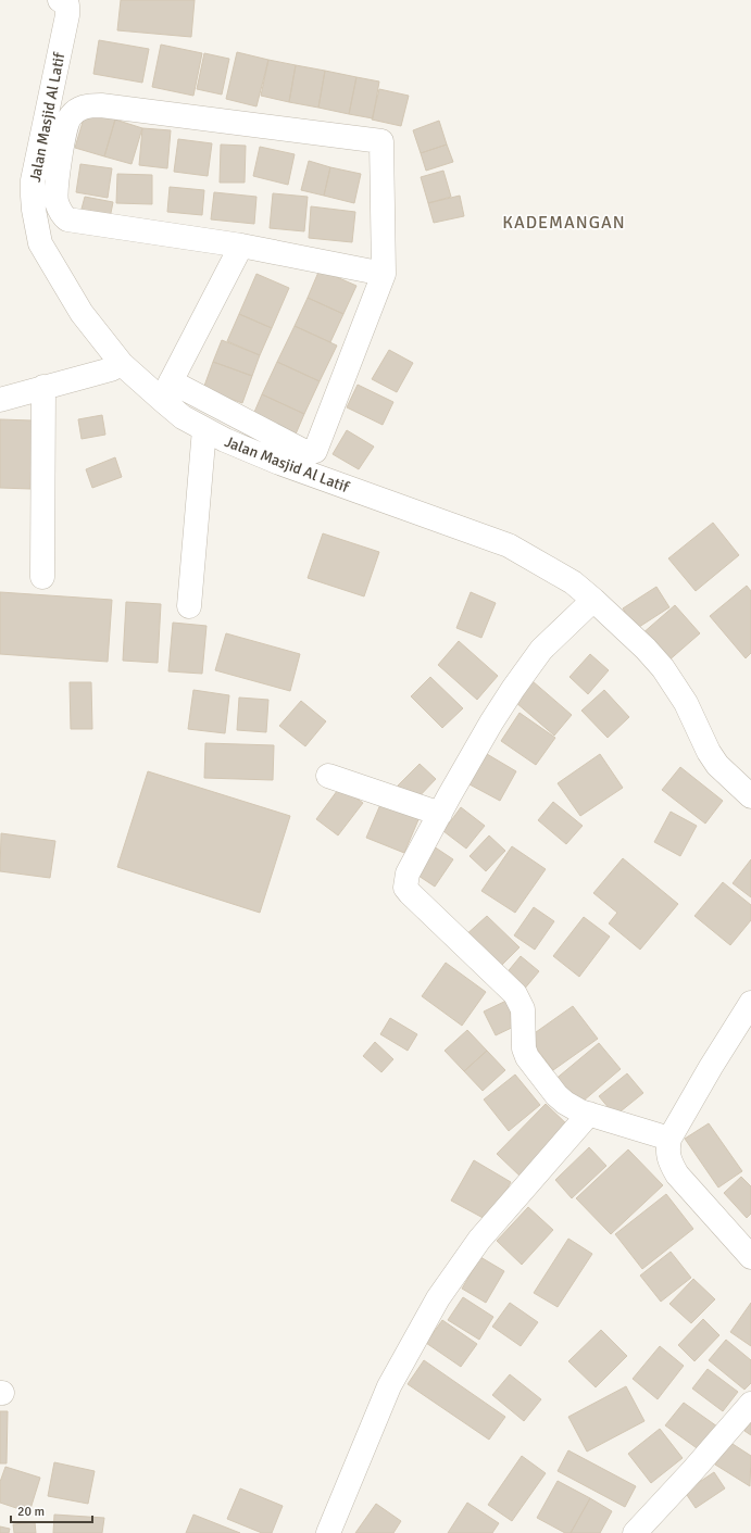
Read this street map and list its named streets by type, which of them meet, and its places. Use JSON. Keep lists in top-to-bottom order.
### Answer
{
  "streets": {
    "street": ["Jalan Masjid Al Latif"]
  },
  "districts": ["KADEMANGAN"],
  "scale_bar": "20 m"
}
